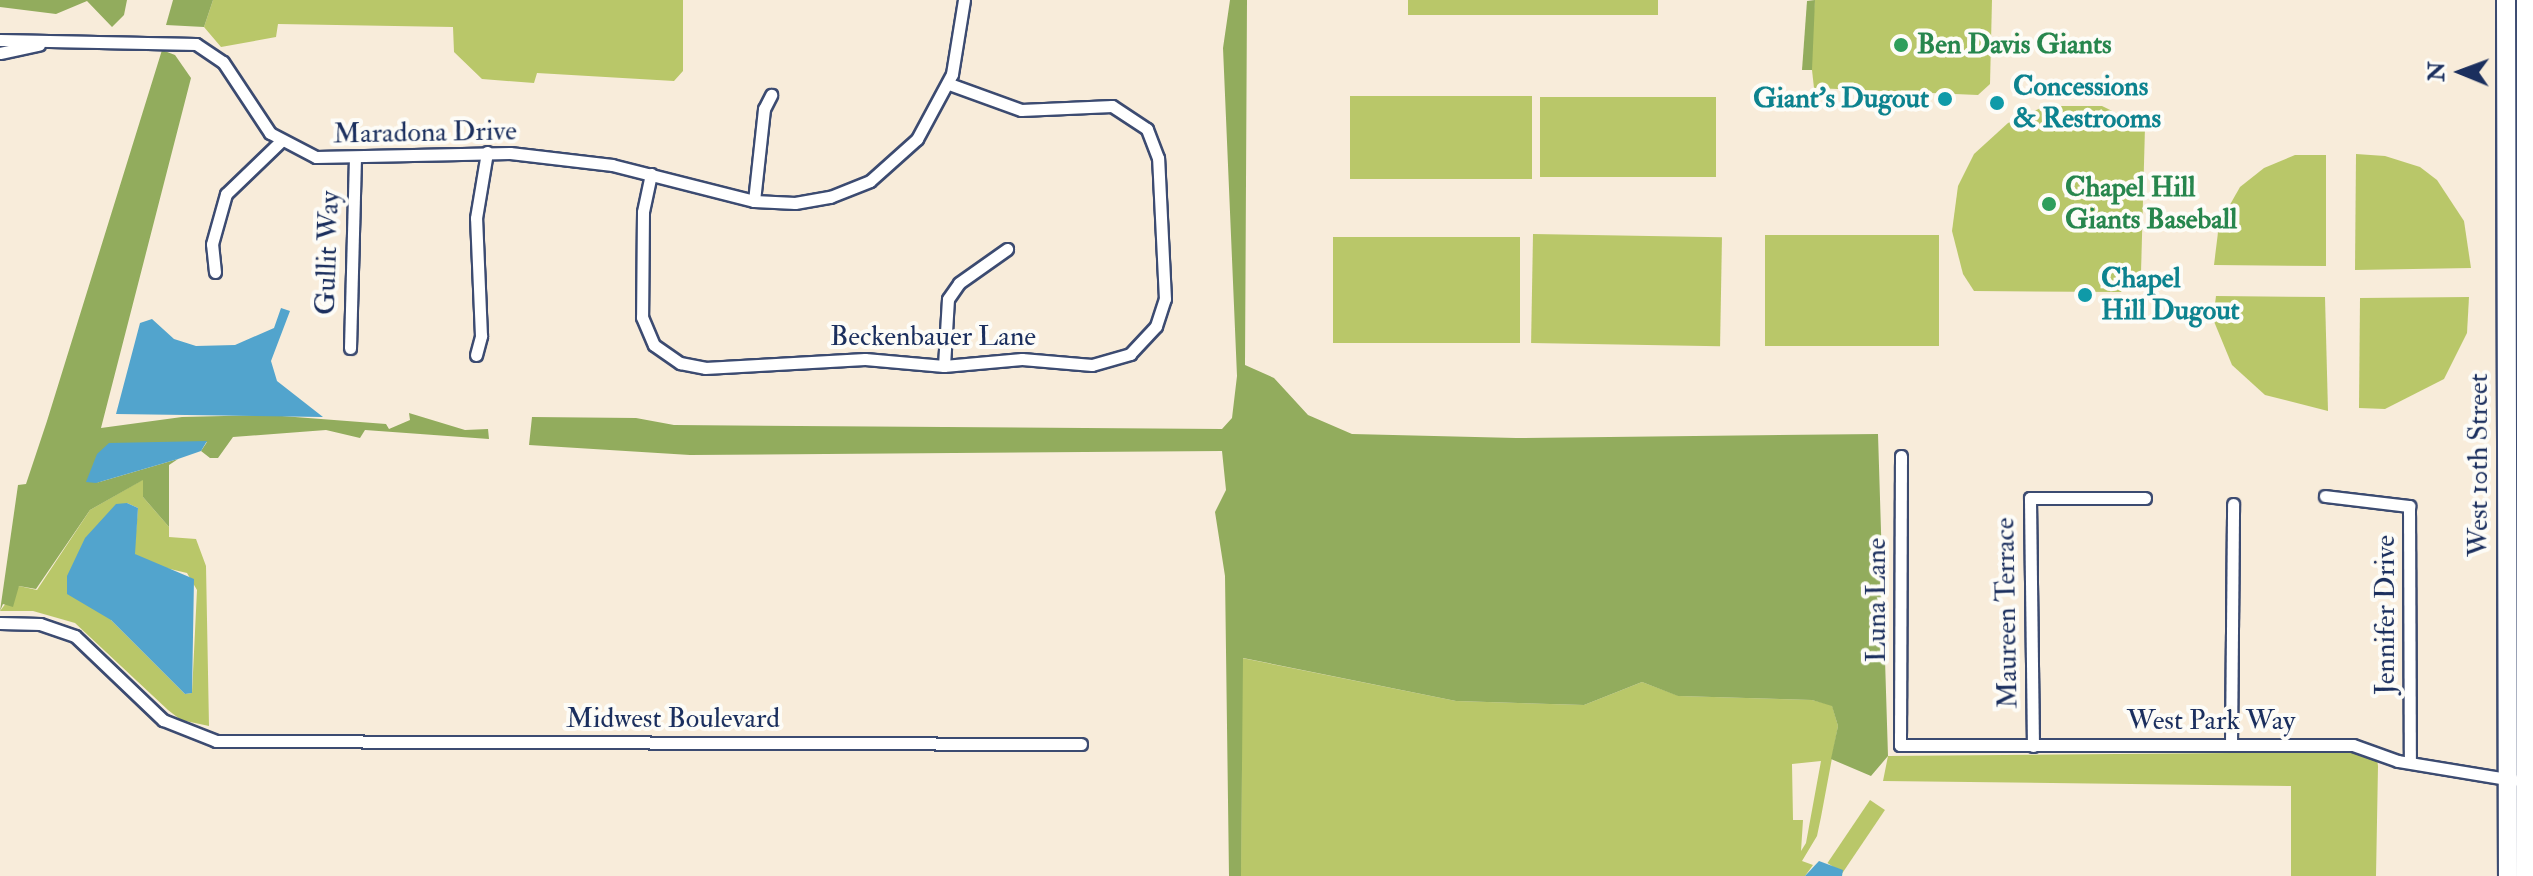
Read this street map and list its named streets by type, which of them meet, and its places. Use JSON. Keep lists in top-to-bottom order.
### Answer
{
  "streets": {
    "main road": ["West 10th Street"],
    "street": [
      "Maradona Drive",
      "Gullit Way",
      "Beckenbauer Lane",
      "Luna Lane",
      "Maureen Terrace",
      "Jennifer Drive",
      "Midwest Boulevard",
      "West Park Way"
    ]
  },
  "crossings": [
    ["Maradona Drive", "Gullit Way"],
    ["Maradona Drive", "Beckenbauer Lane"],
    ["West 10th Street", "West Park Way"],
    ["Luna Lane", "West Park Way"],
    ["Maureen Terrace", "West Park Way"],
    ["Jennifer Drive", "West Park Way"]
  ],
  "places": [
    "Ben Davis Giants",
    "Giant's Dugout",
    "Concessions & Restrooms",
    "Chapel Hill Giants Baseball",
    "Chapel Hill Dugout"
  ],
  "north": "left"
}
